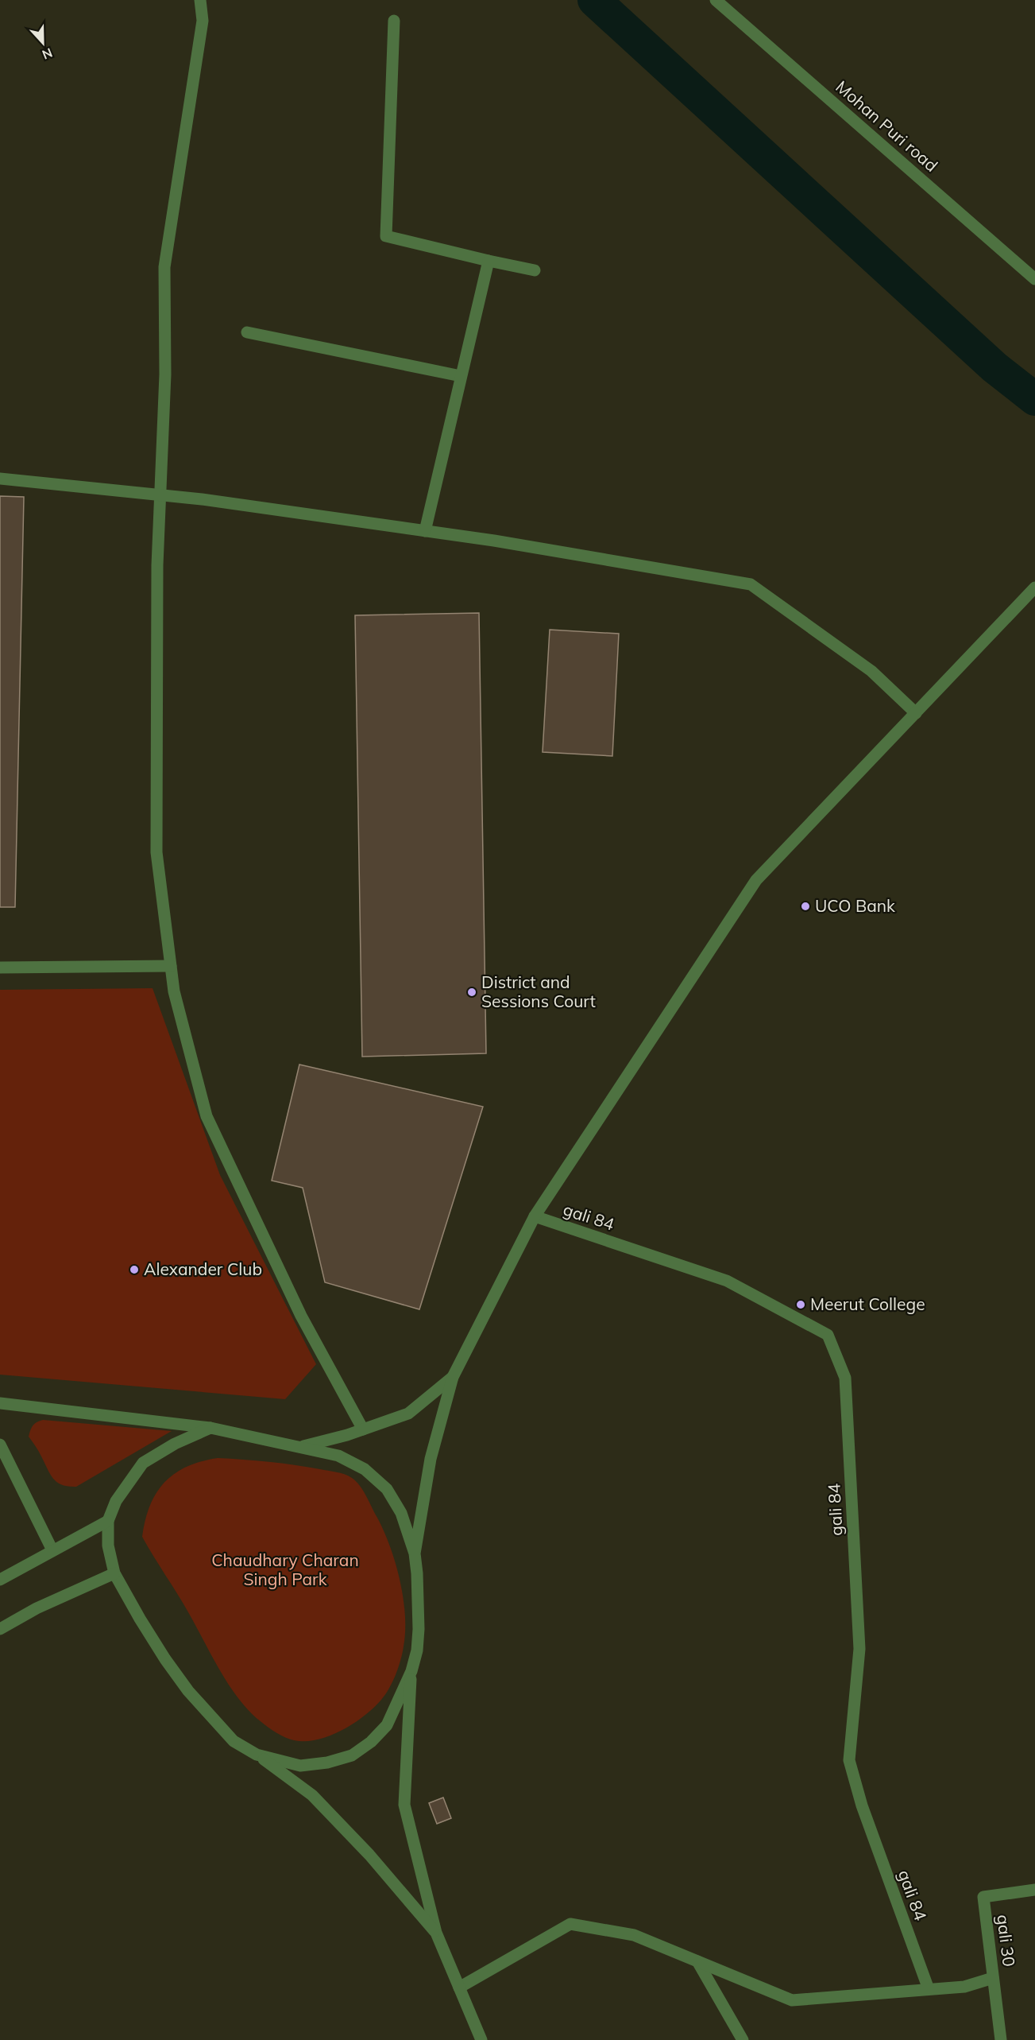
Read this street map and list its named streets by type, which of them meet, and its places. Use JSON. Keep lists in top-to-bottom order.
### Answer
{
  "streets": {
    "street": ["Mohan Puri road", "gali 84", "gali 30"]
  },
  "parks": ["Chaudhary Charan Singh Park"],
  "places": [
    "UCO Bank",
    "District and Sessions Court",
    "Alexander Club",
    "Meerut College"
  ],
  "north": "bottom"
}
